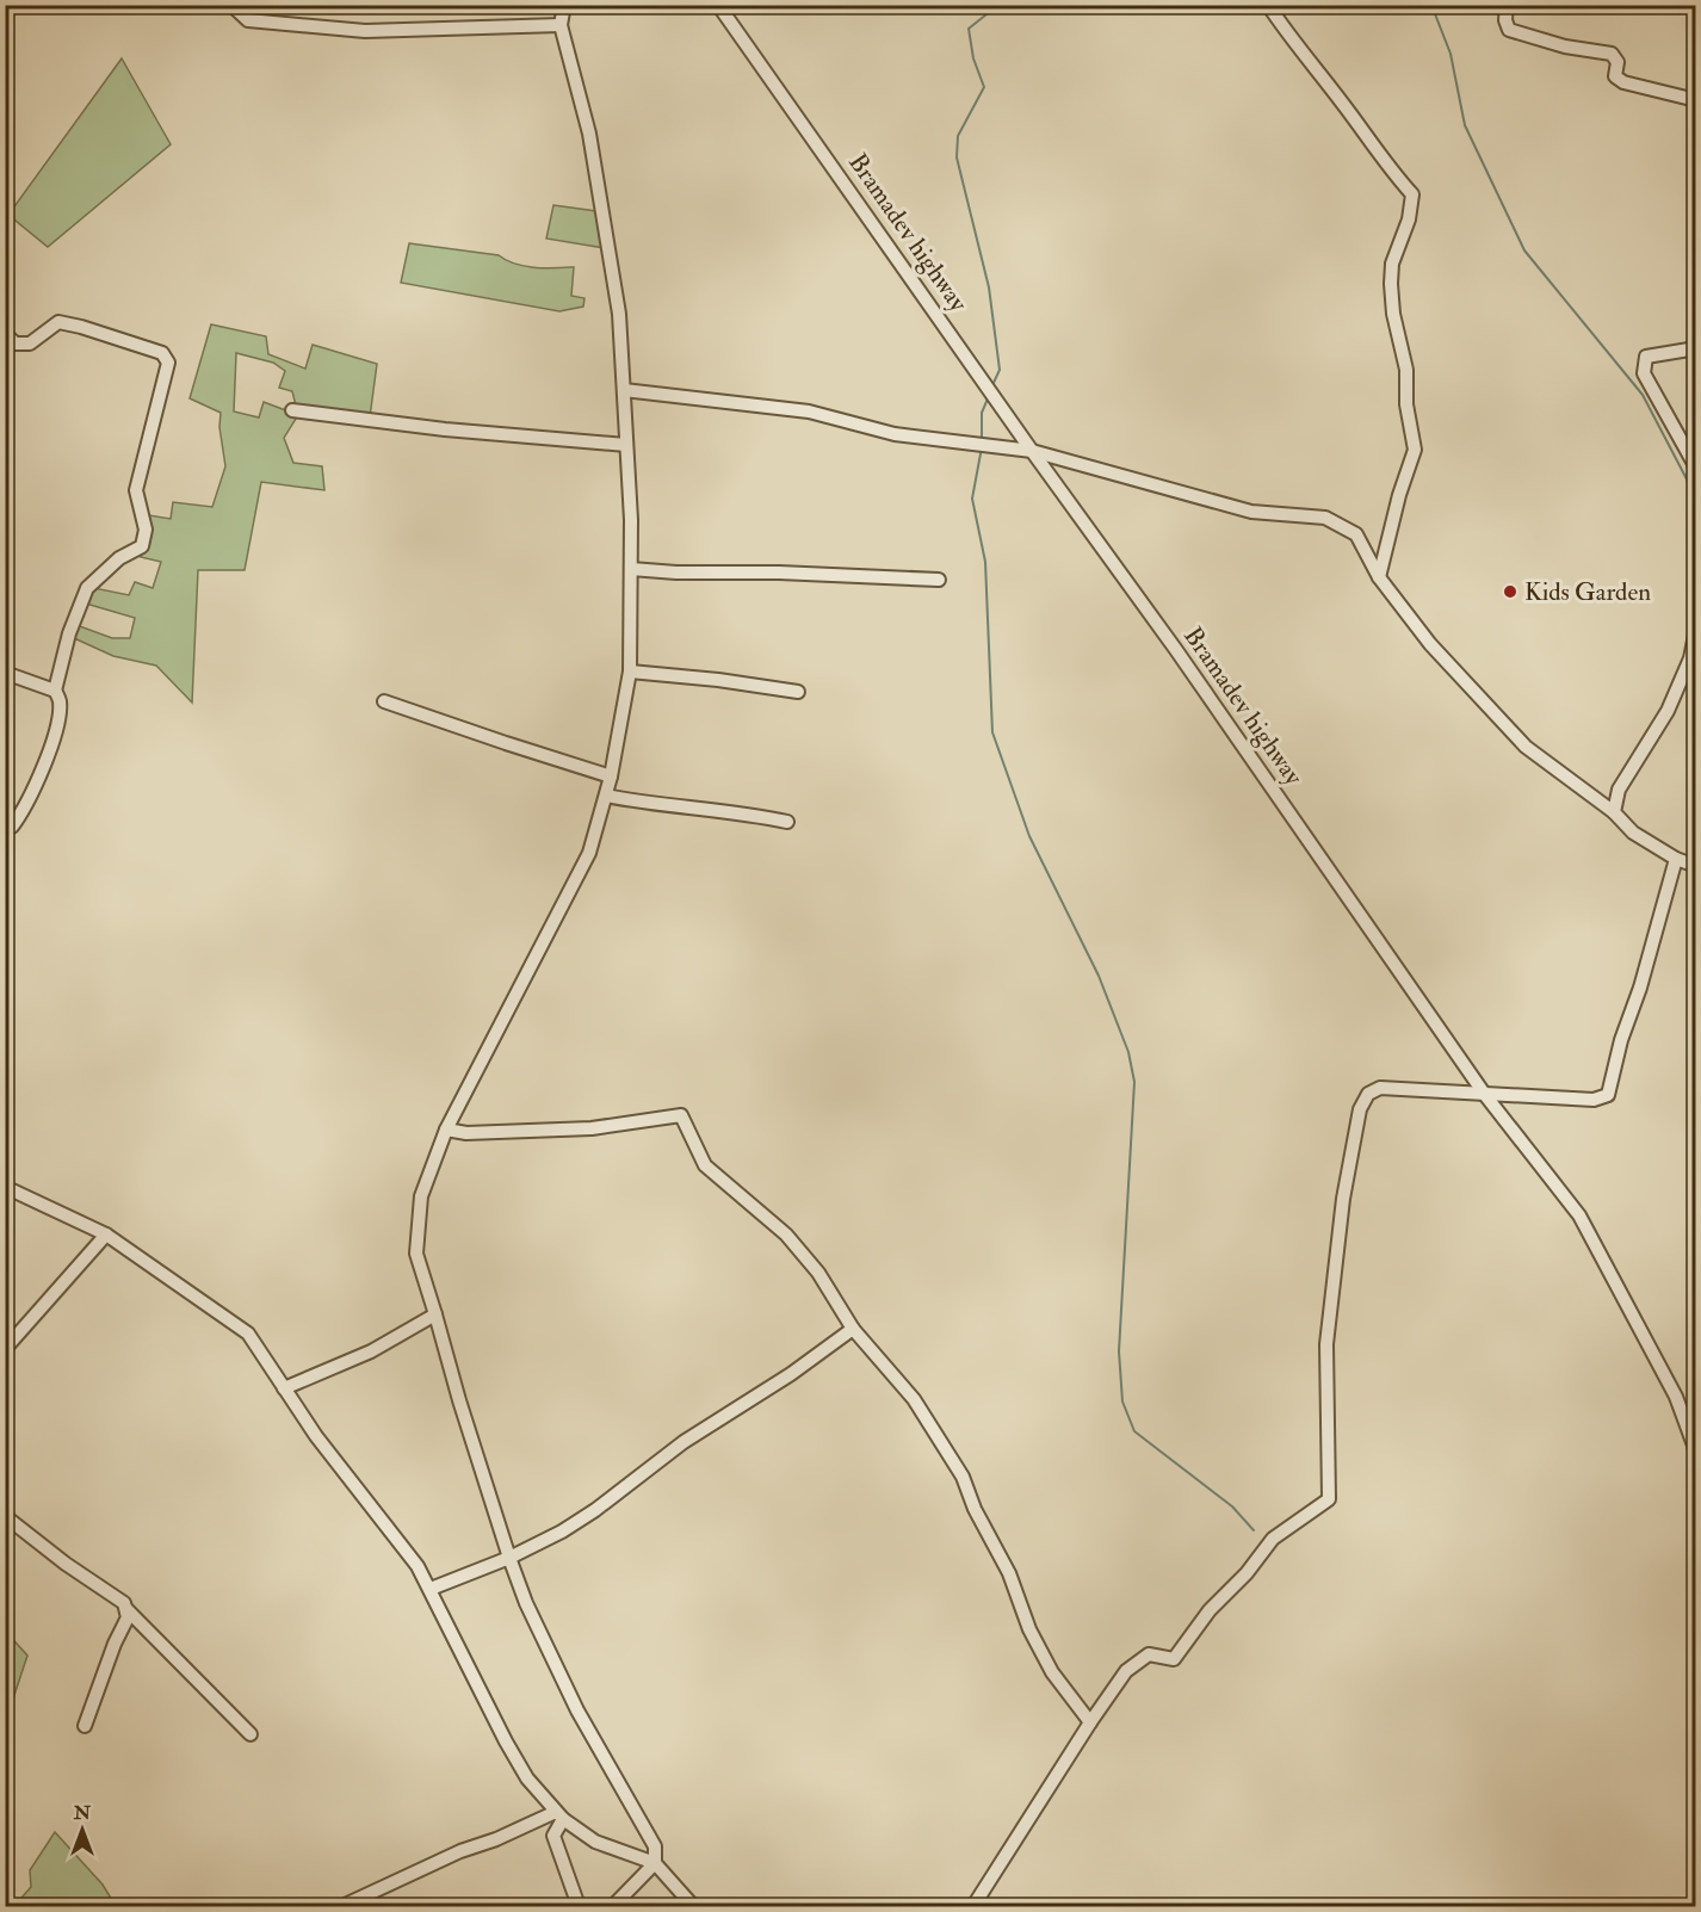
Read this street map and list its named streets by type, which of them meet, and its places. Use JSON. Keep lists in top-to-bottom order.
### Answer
{
  "streets": {
    "street": ["Bramadev highway"]
  },
  "places": ["Kids Garden"],
  "north": "top"
}
